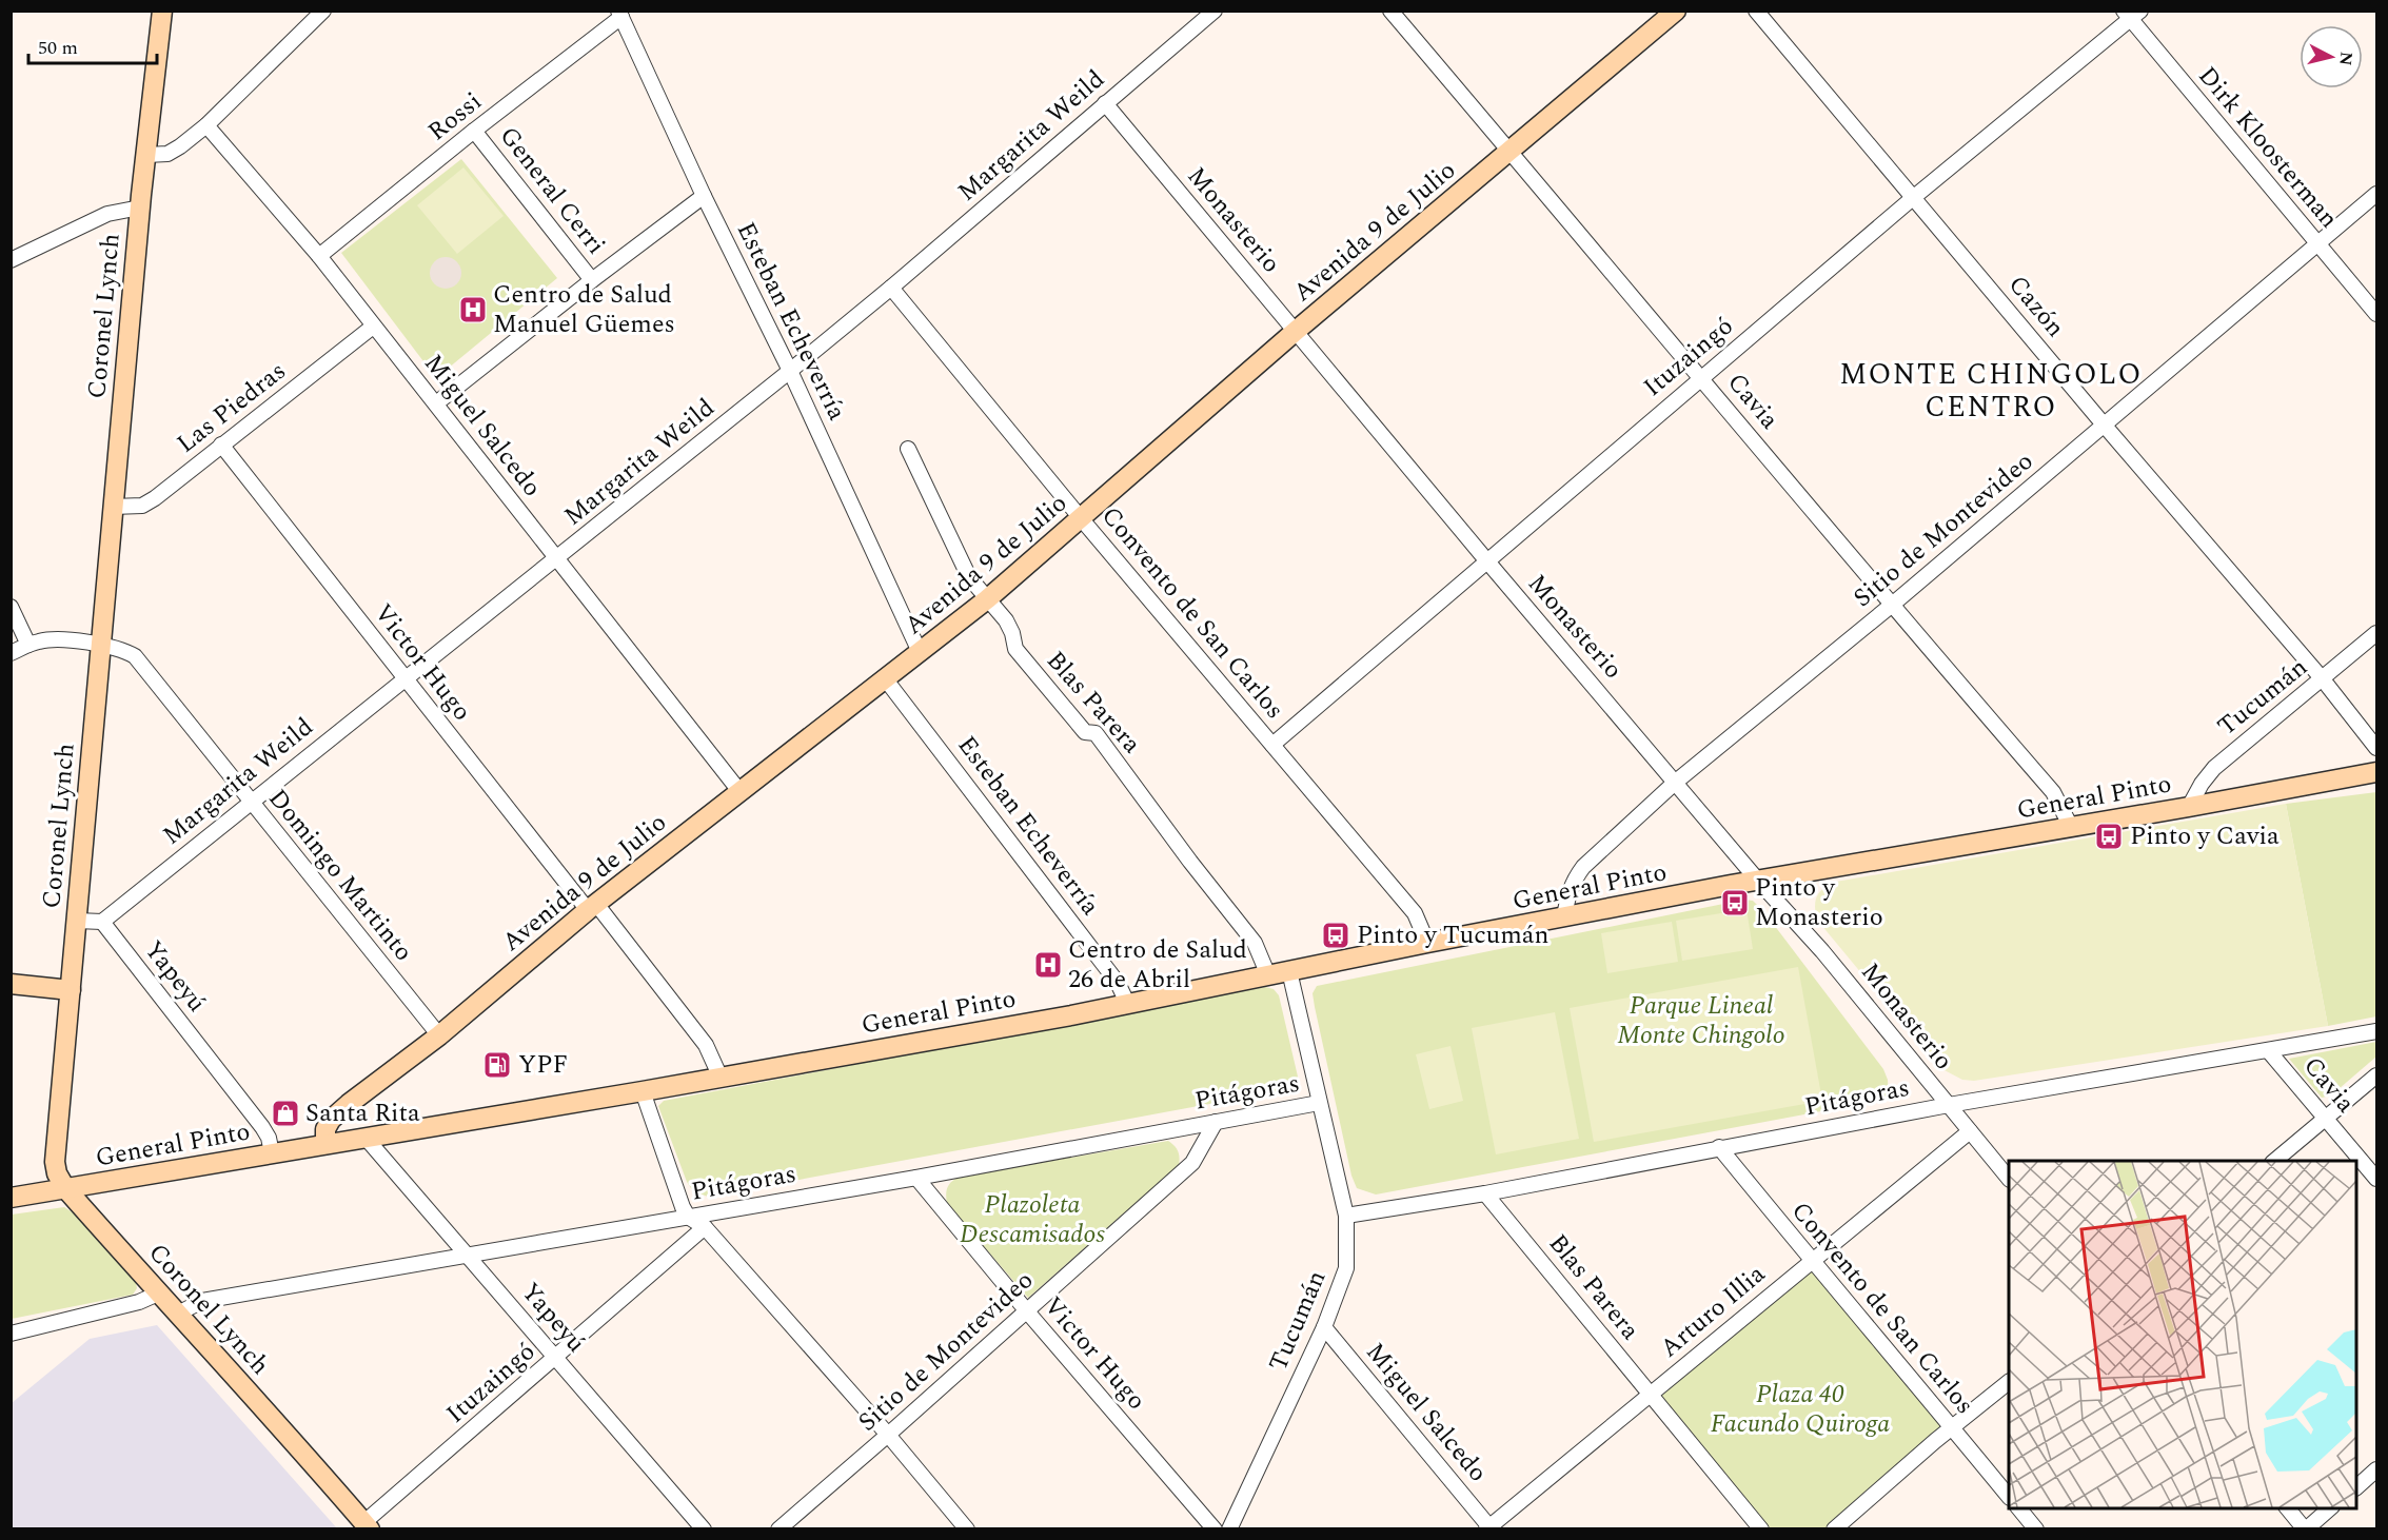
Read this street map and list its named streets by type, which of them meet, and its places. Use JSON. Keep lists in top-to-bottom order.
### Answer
{
  "streets": {
    "street": [
      "Rossi",
      "Margarita Weild",
      "Dirk Kloosterman",
      "General Cerri",
      "Monasterio",
      "Avenida 9 de Julio",
      "Cazón",
      "Coronel Lynch",
      "Esteban Echeverría",
      "Ituzaingó",
      "Cavia",
      "Las Piedras",
      "Miguel Salcedo",
      "Sitio de Montevideo",
      "Convento de San Carlos",
      "Victor Hugo",
      "Tucumán",
      "Blas Parera",
      "General Pinto",
      "Domingo Martinto",
      "Yapeyú",
      "Pitágoras",
      "Arturo Illia"
    ]
  },
  "crossings": [
    ["Rossi", "General Cerri"],
    ["Rossi", "Esteban Echeverría"],
    ["Rossi", "Miguel Salcedo"],
    ["Margarita Weild", "Monasterio"],
    ["Margarita Weild", "Esteban Echeverría"],
    ["Margarita Weild", "Miguel Salcedo"],
    ["Margarita Weild", "Convento de San Carlos"],
    ["Margarita Weild", "Victor Hugo"],
    ["Margarita Weild", "Domingo Martinto"],
    ["Margarita Weild", "Yapeyú"],
    ["Dirk Kloosterman", "Ituzaingó"],
    ["Dirk Kloosterman", "Sitio de Montevideo"],
    ["Monasterio", "Avenida 9 de Julio"],
    ["Monasterio", "Ituzaingó"],
    ["Monasterio", "Sitio de Montevideo"],
    ["Monasterio", "General Pinto"],
    ["Monasterio", "Pitágoras"],
    ["Monasterio", "Arturo Illia"],
    ["Avenida 9 de Julio", "Esteban Echeverría"],
    ["Avenida 9 de Julio", "Cavia"],
    ["Avenida 9 de Julio", "Miguel Salcedo"],
    ["Avenida 9 de Julio", "Convento de San Carlos"],
    ["Avenida 9 de Julio", "Victor Hugo"],
    ["Avenida 9 de Julio", "Blas Parera"],
    ["Avenida 9 de Julio", "General Pinto"],
    ["Avenida 9 de Julio", "Domingo Martinto"],
    ["Cazón", "Ituzaingó"],
    ["Cazón", "Sitio de Montevideo"],
    ["Cazón", "Tucumán"],
    ["Coronel Lynch", "Ituzaingó"],
    ["Coronel Lynch", "Las Piedras"],
    ["Coronel Lynch", "General Pinto"],
    ["Coronel Lynch", "Domingo Martinto"],
    ["Coronel Lynch", "Pitágoras"],
    ["Esteban Echeverría", "General Pinto"],
    ["Ituzaingó", "Cavia"],
    ["Ituzaingó", "Convento de San Carlos"],
    ["Ituzaingó", "Yapeyú"],
    ["Cavia", "Sitio de Montevideo"],
    ["Cavia", "General Pinto"],
    ["Cavia", "Pitágoras"],
    ["Las Piedras", "Miguel Salcedo"],
    ["Las Piedras", "Victor Hugo"],
    ["Miguel Salcedo", "Tucumán"],
    ["Miguel Salcedo", "Arturo Illia"],
    ["Sitio de Montevideo", "Victor Hugo"],
    ["Sitio de Montevideo", "General Pinto"],
    ["Sitio de Montevideo", "Pitágoras"],
    ["Convento de San Carlos", "General Pinto"],
    ["Convento de San Carlos", "Pitágoras"],
    ["Convento de San Carlos", "Arturo Illia"],
    ["Victor Hugo", "General Pinto"],
    ["Victor Hugo", "Pitágoras"],
    ["Tucumán", "General Pinto"],
    ["Tucumán", "Pitágoras"],
    ["Blas Parera", "General Pinto"],
    ["Blas Parera", "Pitágoras"],
    ["Blas Parera", "Arturo Illia"],
    ["General Pinto", "Yapeyú"],
    ["Yapeyú", "Pitágoras"]
  ],
  "districts": ["MONTE CHINGOLO CENTRO"],
  "parks": ["Parque Lineal Monte Chingolo", "Plazoleta Descamisados", "Plaza 40 Facundo Quiroga"],
  "places": {
    "hospital": ["Centro de Salud Manuel Güemes", "Centro de Salud 26 de Abril"],
    "bus stop": ["Pinto y Cavia", "Pinto y Monasterio", "Pinto y Tucumán"],
    "fuel station": ["YPF"],
    "shop": ["Santa Rita"]
  },
  "scale_bar": "50 m",
  "north": "right"
}
